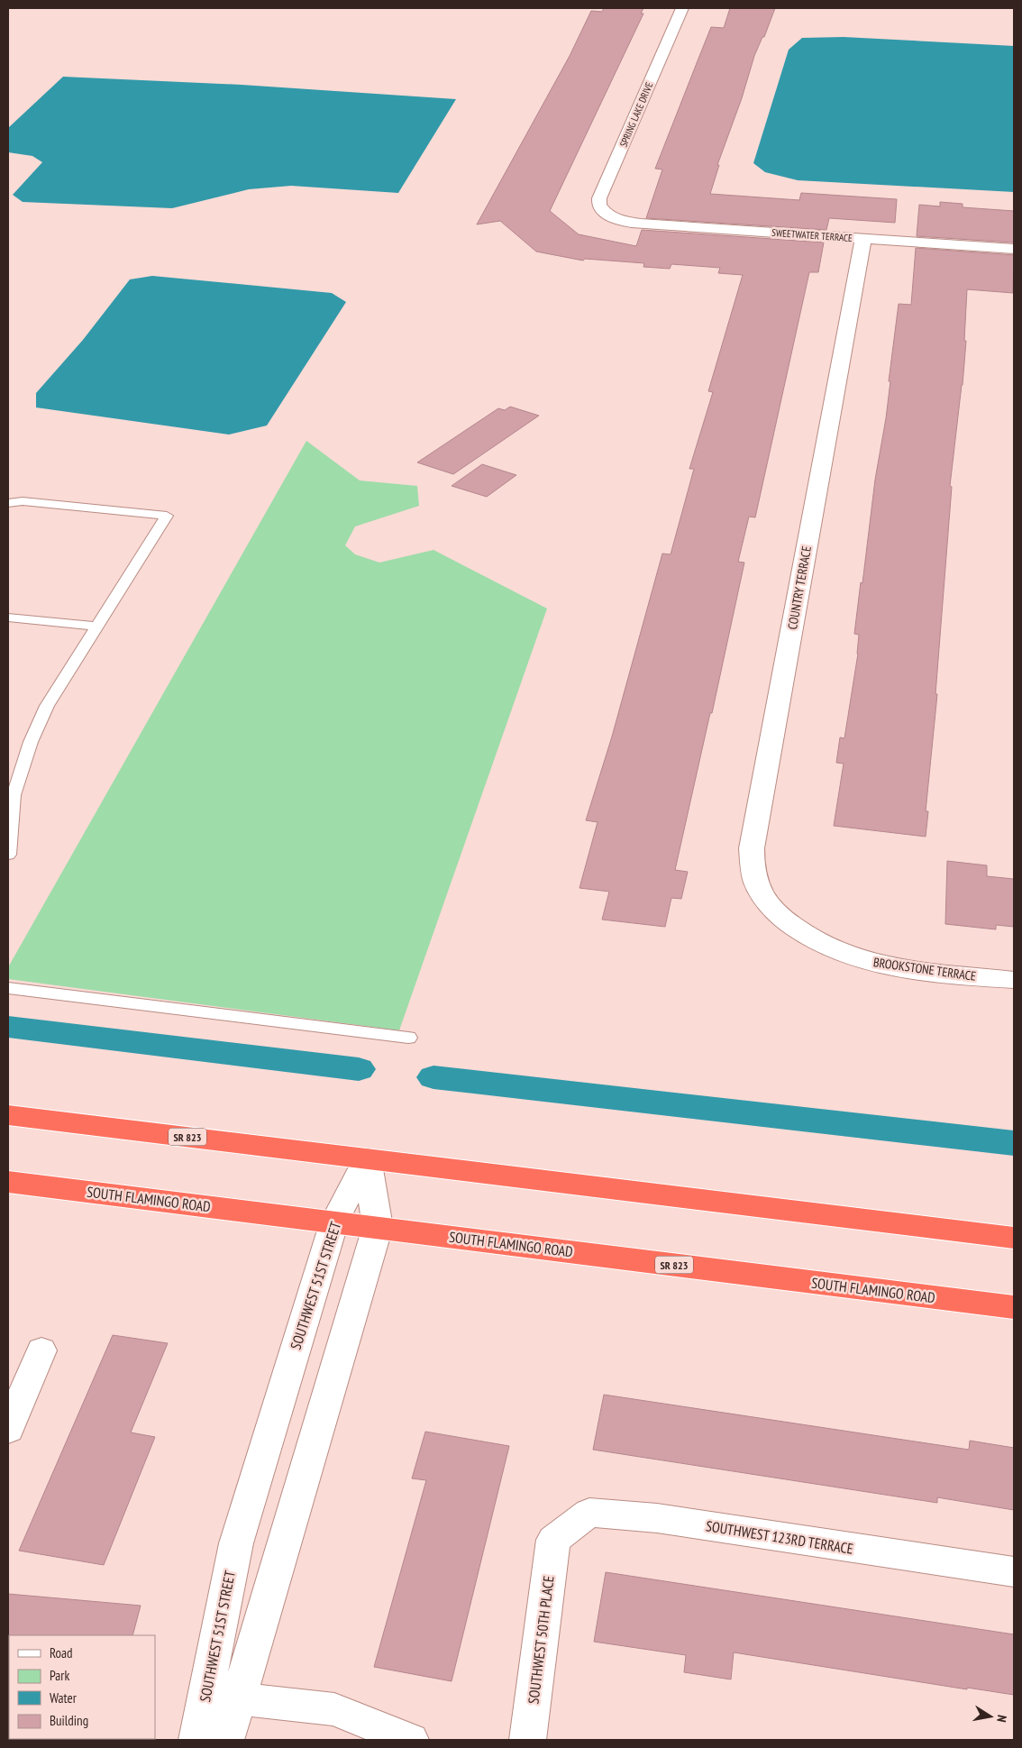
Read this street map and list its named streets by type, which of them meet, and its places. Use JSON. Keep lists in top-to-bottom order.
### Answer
{
  "streets": {
    "highway": ["SR 823", "SOUTH FLAMINGO ROAD"],
    "street": [
      "SPRING LAKE DRIVE",
      "SWEETWATER TERRACE",
      "COUNTRY TERRACE",
      "BROOKSTONE TERRACE",
      "SOUTHWEST 51ST STREET",
      "SOUTHWEST 123RD TERRACE",
      "SOUTHWEST 50TH PLACE"
    ]
  },
  "crossings": [
    ["SPRING LAKE DRIVE", "SWEETWATER TERRACE"],
    ["SWEETWATER TERRACE", "COUNTRY TERRACE"],
    ["COUNTRY TERRACE", "BROOKSTONE TERRACE"],
    ["SR 823", "SOUTHWEST 51ST STREET"],
    ["SOUTH FLAMINGO ROAD", "SOUTHWEST 51ST STREET"],
    ["SOUTHWEST 123RD TERRACE", "SOUTHWEST 50TH PLACE"]
  ],
  "legend": [
    "Road",
    "Park",
    "Water",
    "Building"
  ],
  "north": "right"
}
